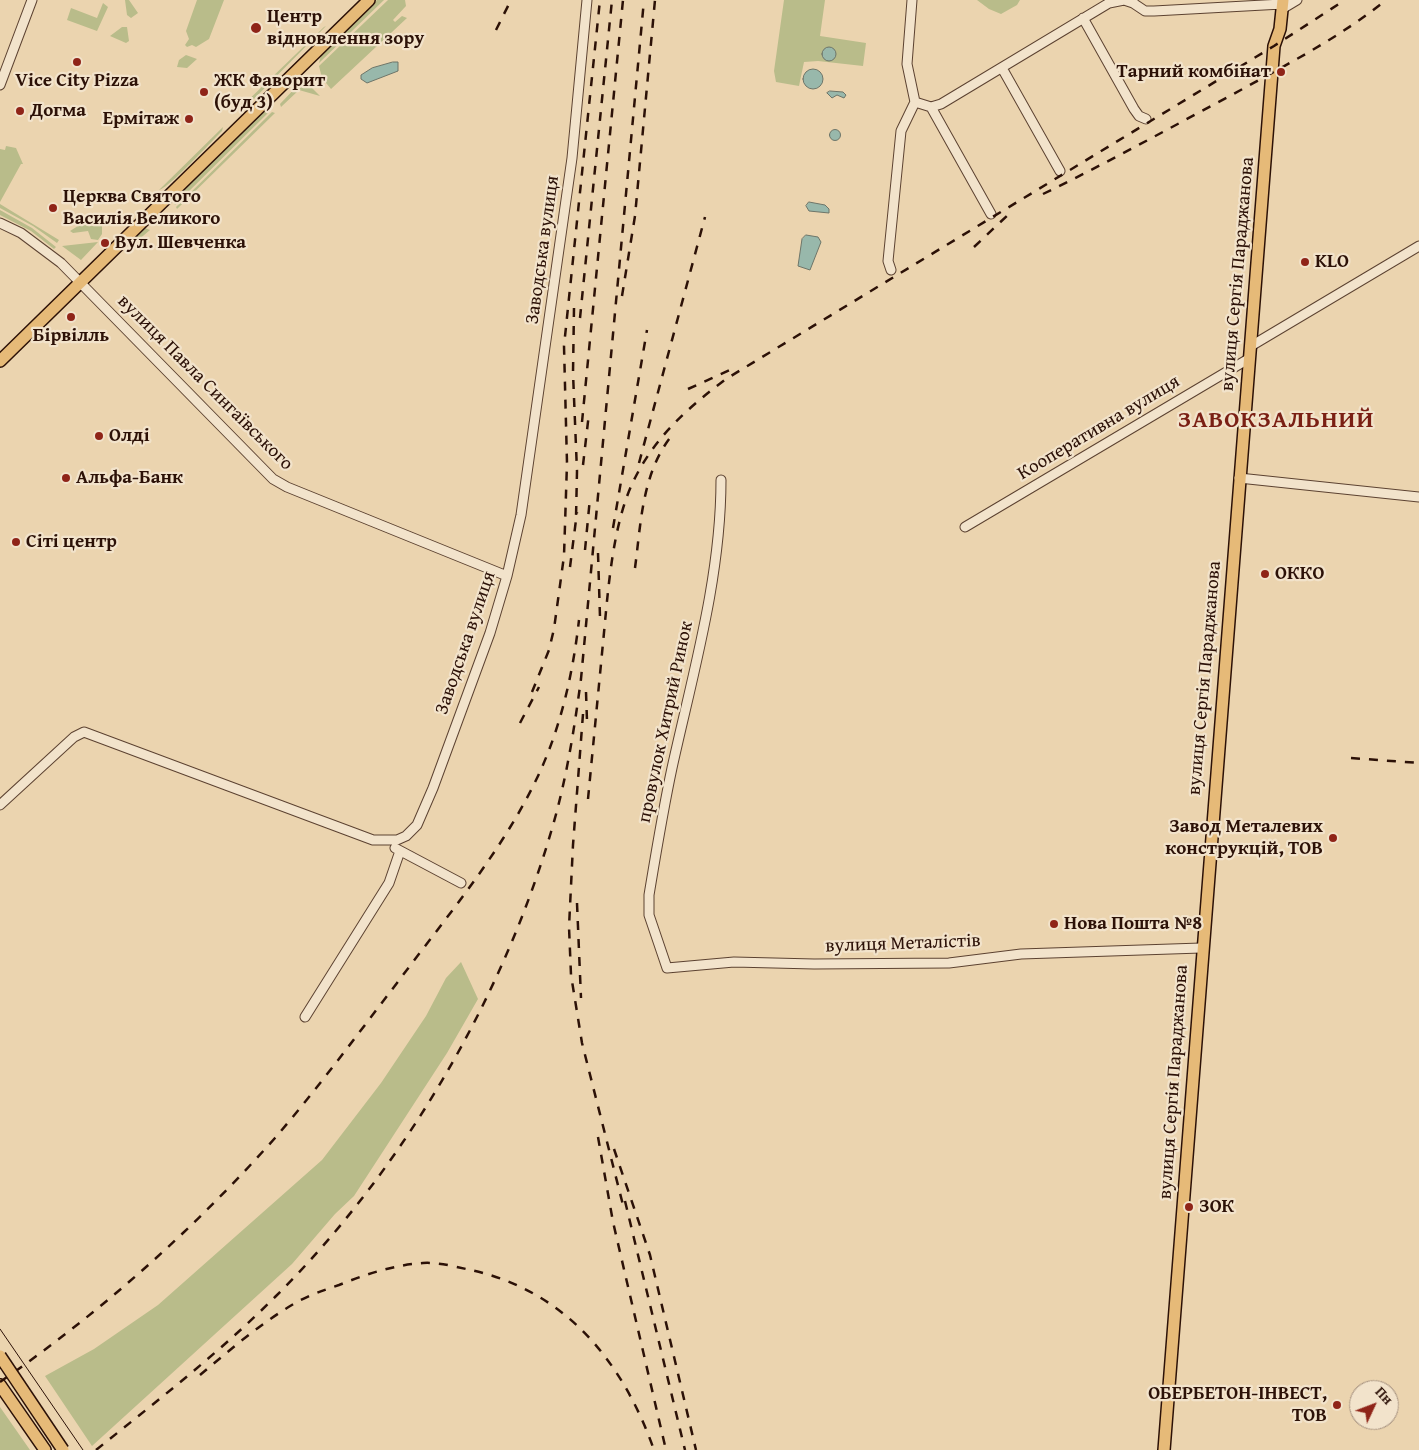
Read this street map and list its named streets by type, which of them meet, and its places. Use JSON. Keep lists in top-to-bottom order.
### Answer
{
  "streets": {
    "main road": ["вулиця Сергія Параджанова"],
    "street": [
      "Заводська вулиця",
      "вулиця Павла Сингаївського",
      "Кооперативна вулиця",
      "провулок Хитрий Ринок",
      "вулиця Металістів"
    ]
  },
  "crossings": [
    ["Заводська вулиця", "вулиця Павла Сингаївського"],
    ["вулиця Сергія Параджанова", "Кооперативна вулиця"],
    ["вулиця Сергія Параджанова", "вулиця Металістів"],
    ["провулок Хитрий Ринок", "вулиця Металістів"]
  ],
  "districts": ["ЗАВОКЗАЛЬНИЙ"],
  "places": [
    "Центр відновлення зору",
    "Vice City Pizza",
    "Тарний комбінат",
    "ЖК Фаворит (буд 3)",
    "Догма",
    "Ермітаж",
    "Церква Святого Василія Великого",
    "Вул. Шевченка",
    "KLO",
    "Бірвілль",
    "Олді",
    "Альфа-Банк",
    "Сіті центр",
    "ОККО",
    "Завод Металевих конструкцій, ТОВ",
    "Нова Пошта №8",
    "ЗОК",
    "ОБЕРБЕТОН-ІНВЕСТ, ТОВ"
  ],
  "north": "top right"
}
